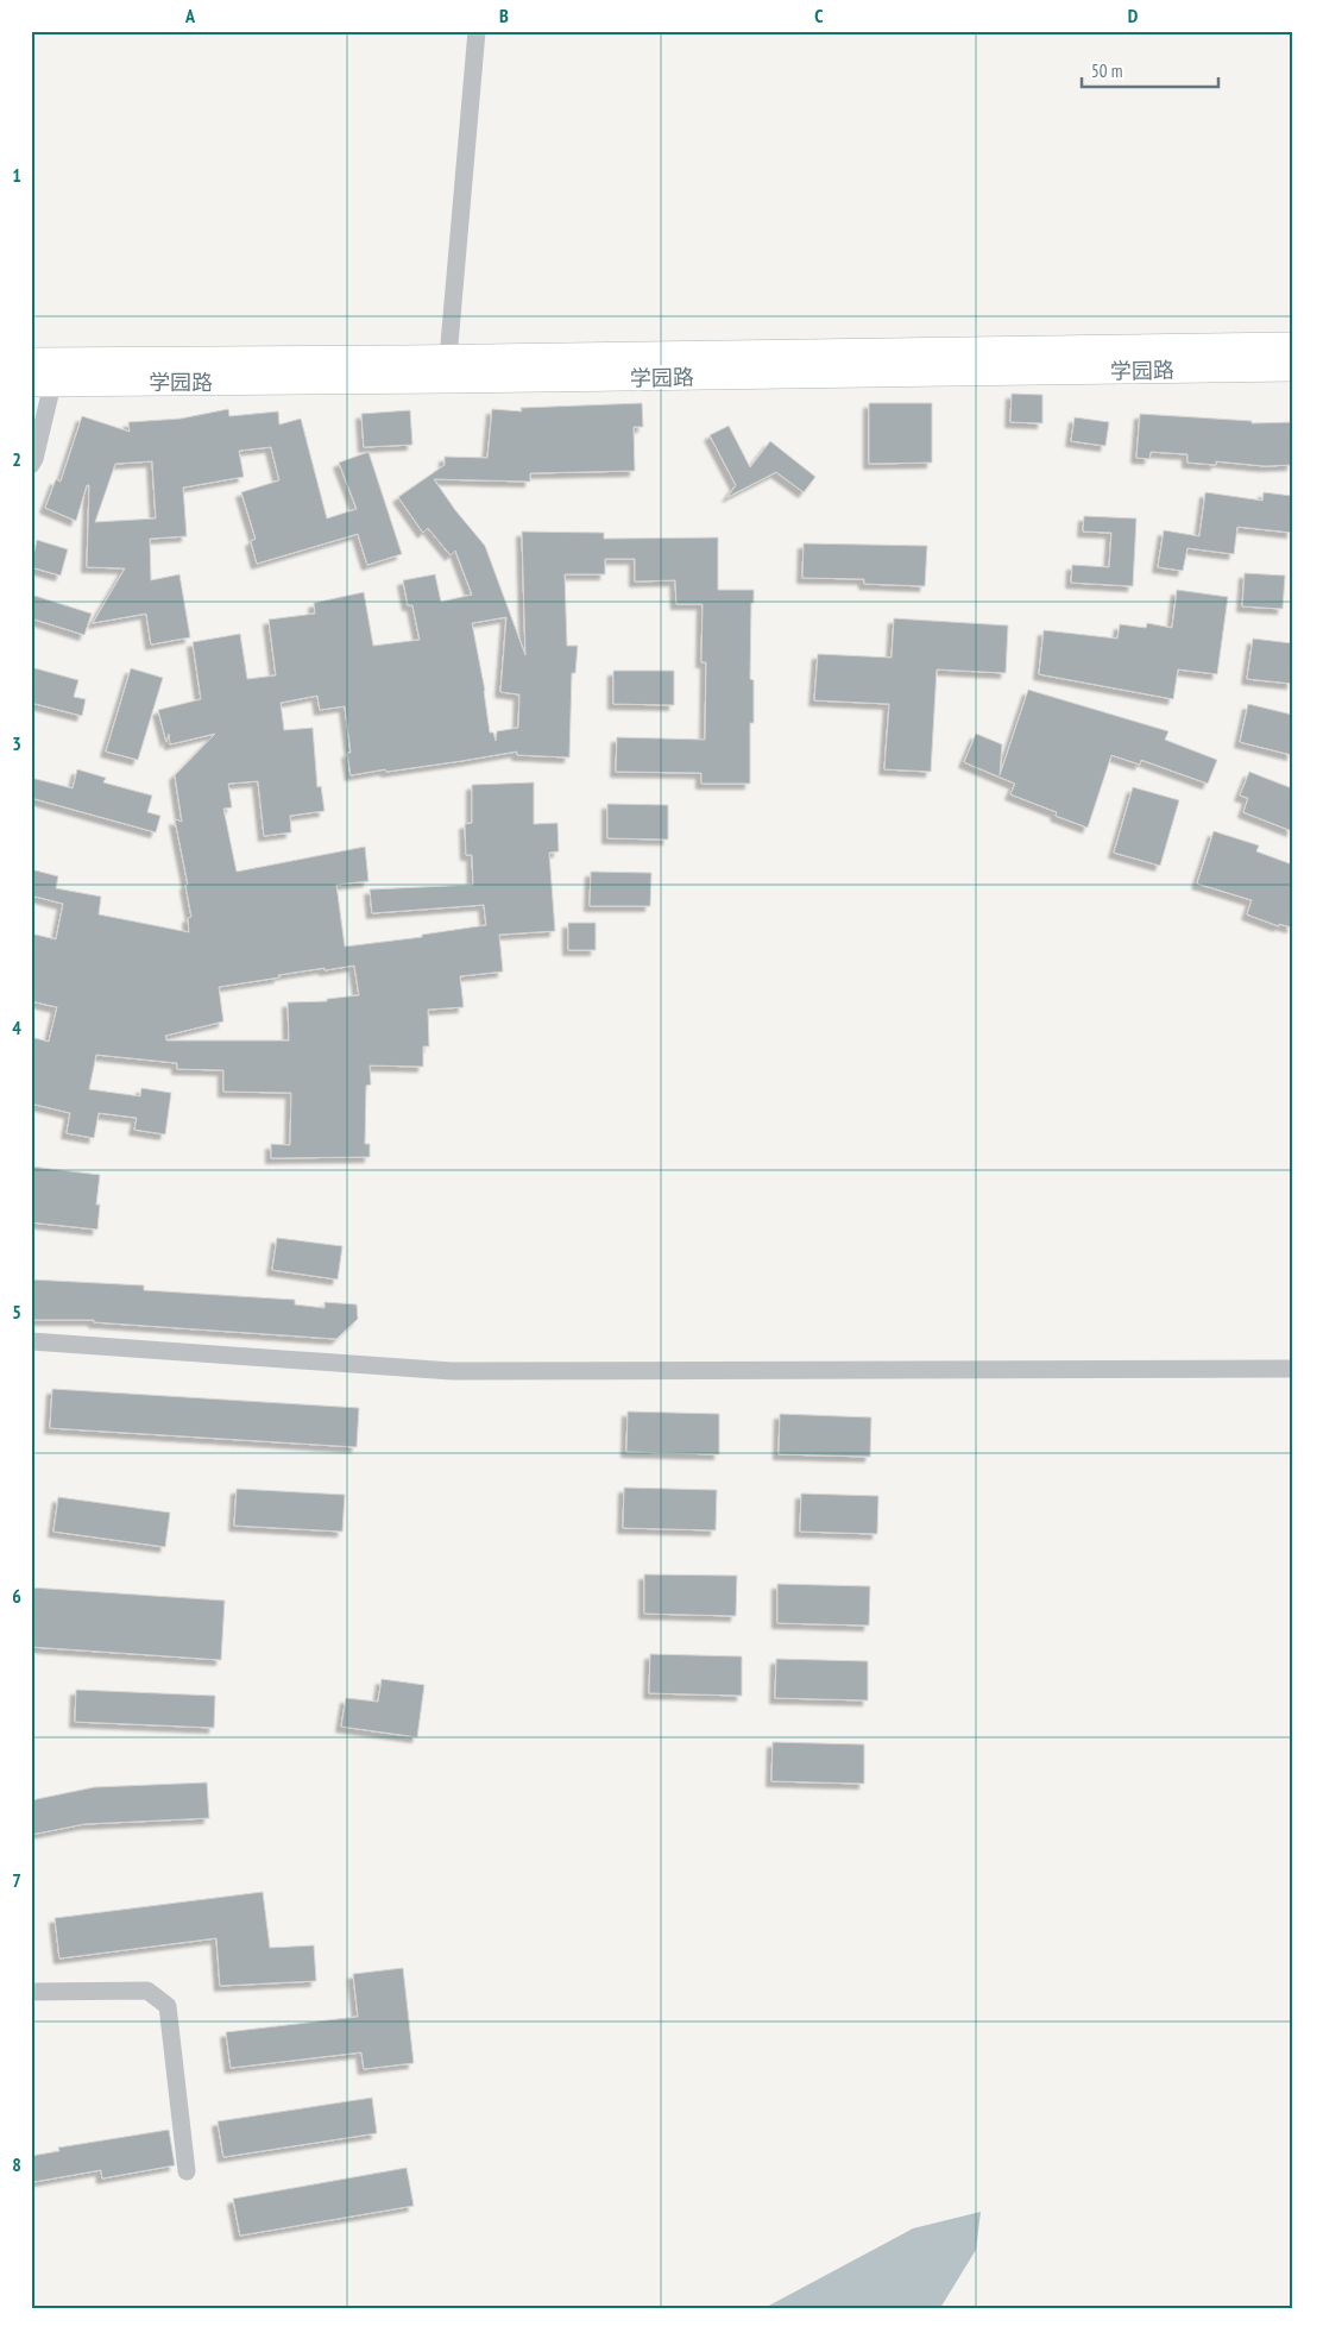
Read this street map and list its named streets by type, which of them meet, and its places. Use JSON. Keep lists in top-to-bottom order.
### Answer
{
  "streets": {
    "main road": ["学园路"]
  },
  "scale_bar": "50 m",
  "grid": {
    "columns": [
      "A",
      "B",
      "C",
      "D"
    ],
    "rows": [
      "1",
      "2",
      "3",
      "4",
      "5",
      "6",
      "7",
      "8"
    ]
  }
}
